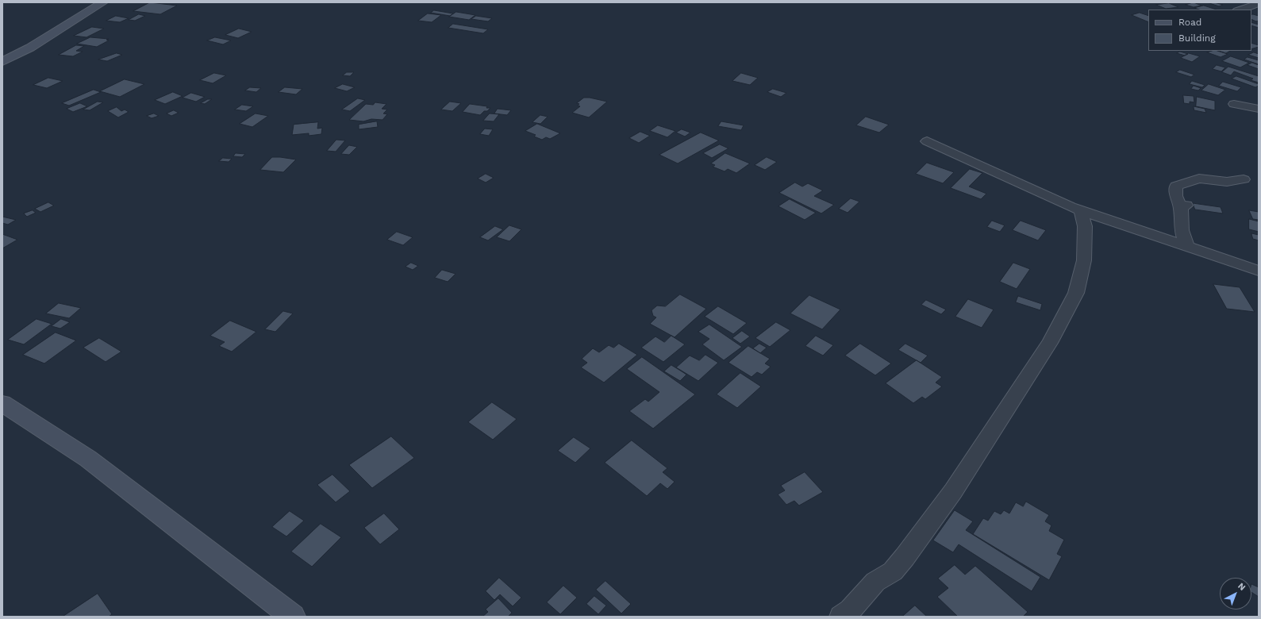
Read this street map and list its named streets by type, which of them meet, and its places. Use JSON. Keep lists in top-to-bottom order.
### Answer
{
  "legend": ["Road", "Building"],
  "north": "top right"
}
